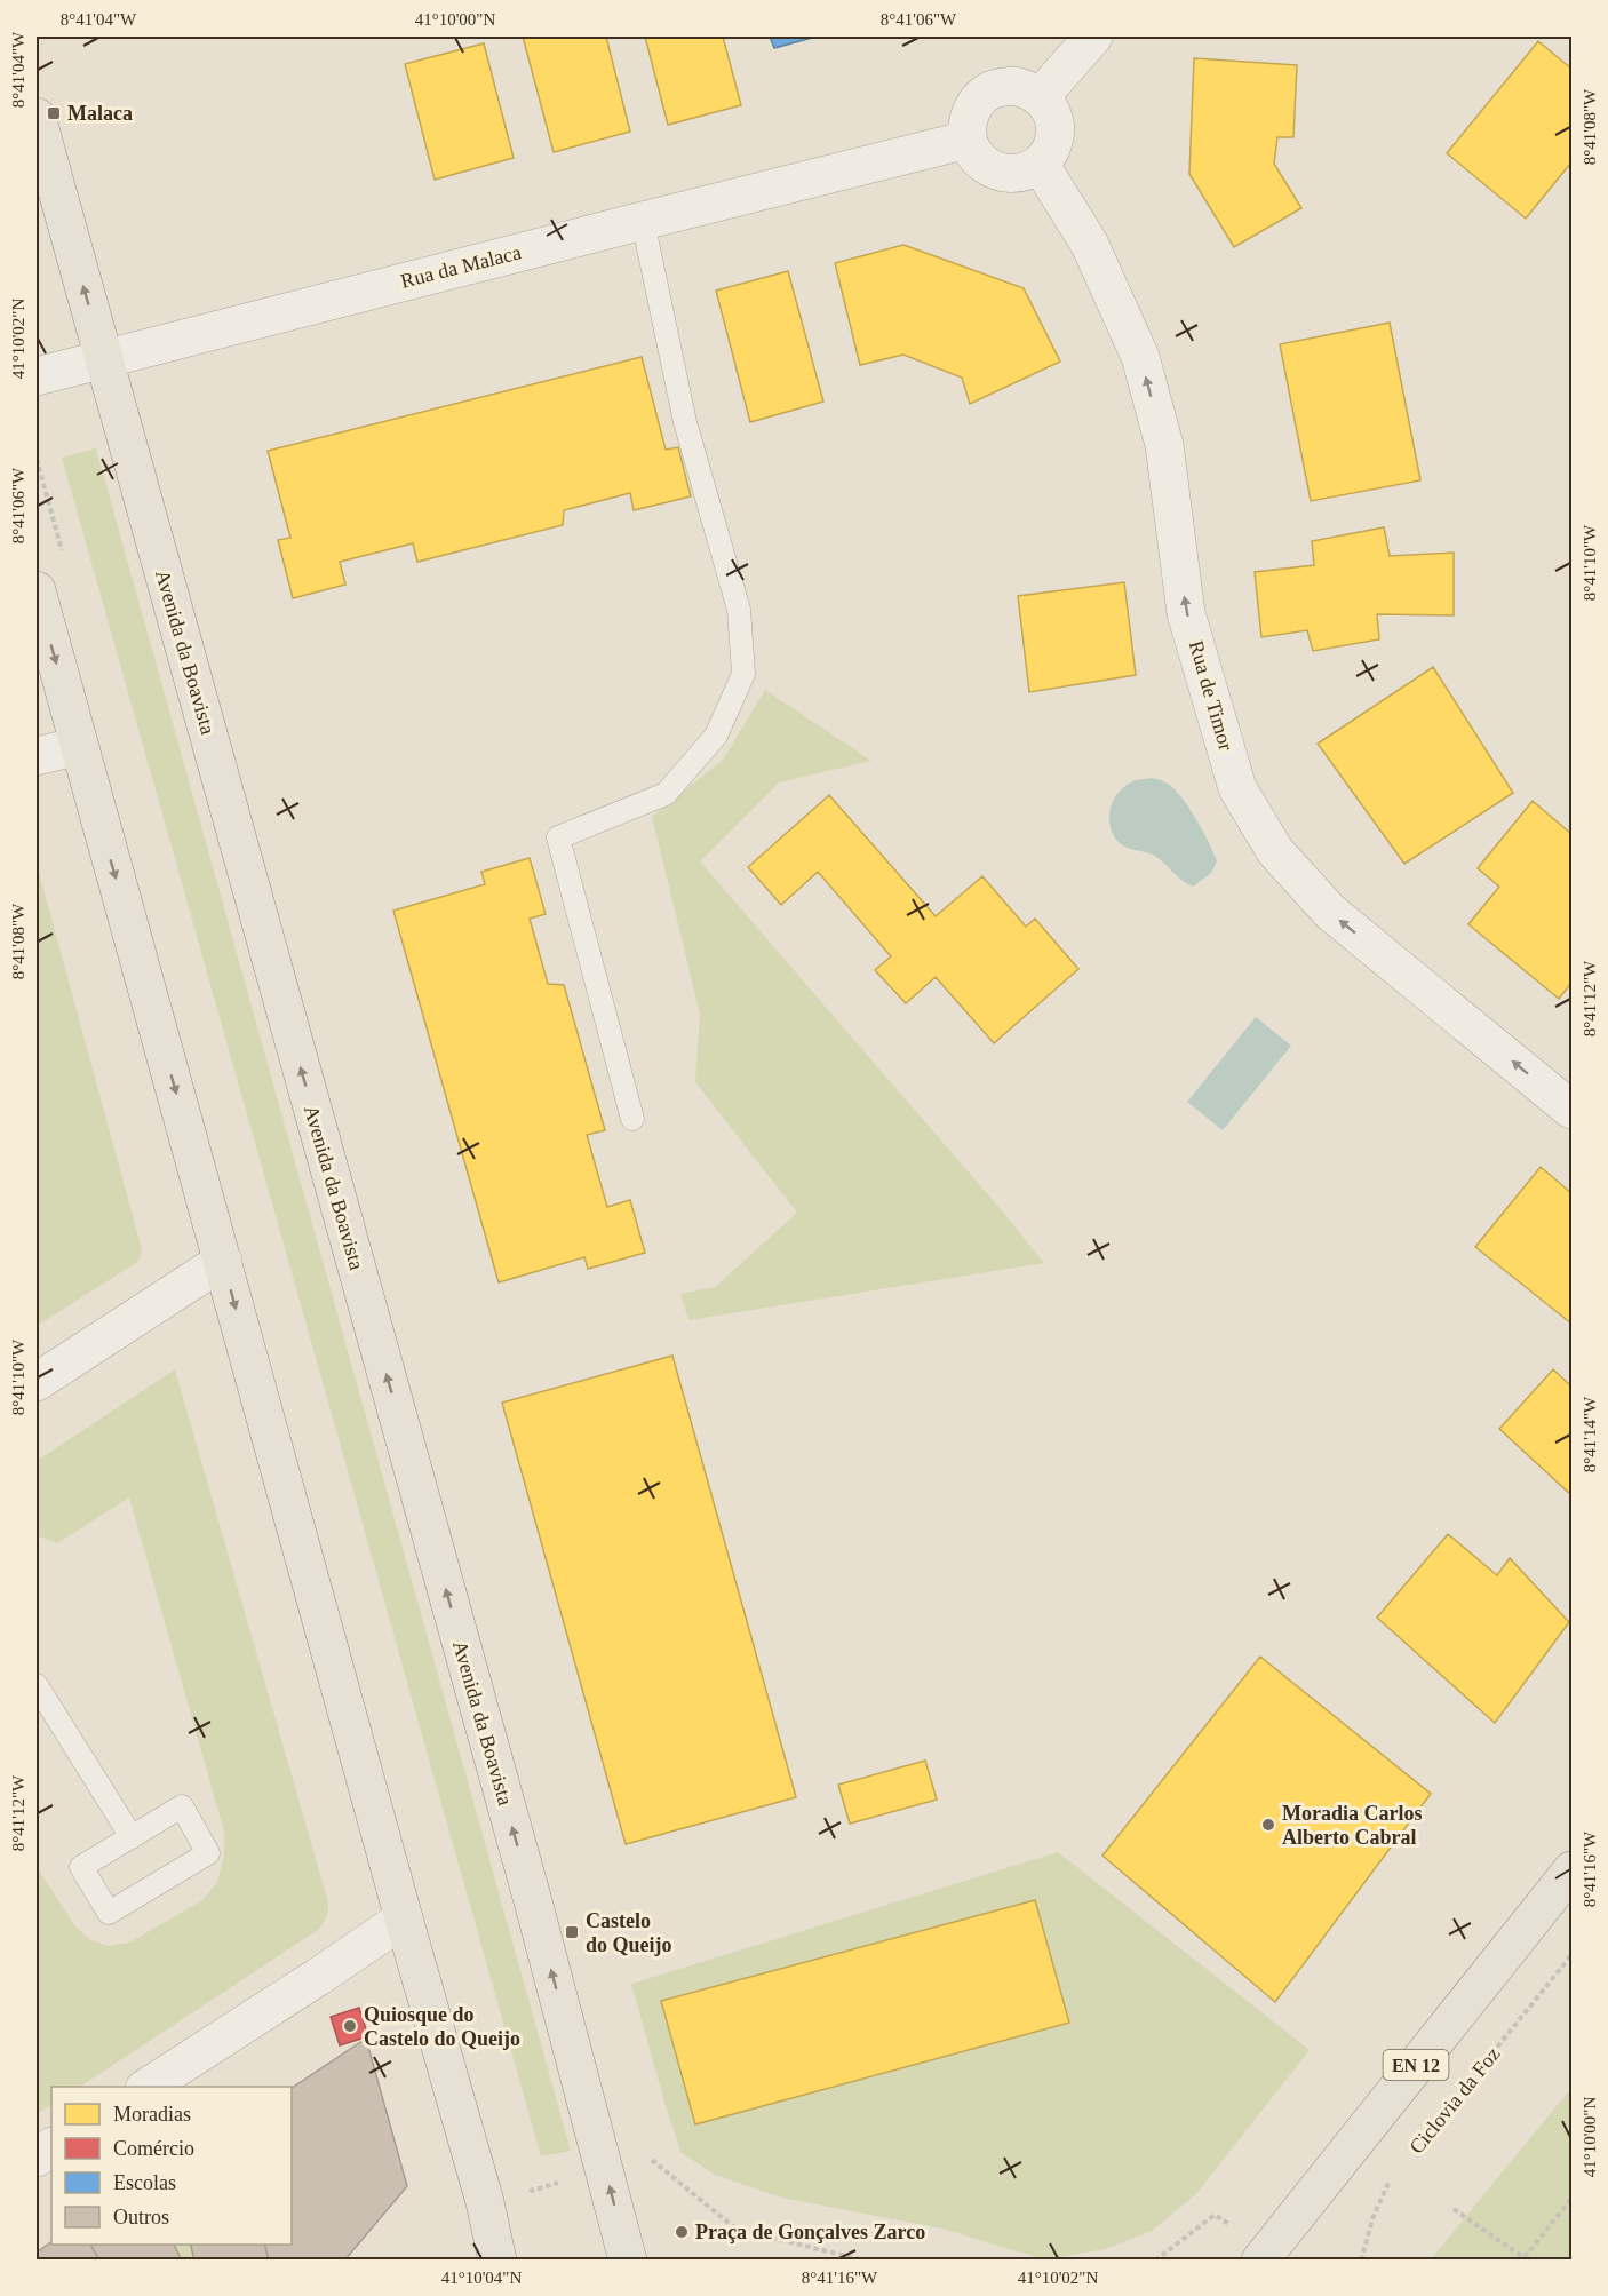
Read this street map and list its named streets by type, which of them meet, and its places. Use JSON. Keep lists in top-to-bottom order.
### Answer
{
  "streets": {
    "main road": ["Avenida da Boavista", "EN 12"],
    "street": ["Rua da Malaca", "Rua de Timor"],
    "path": ["Ciclovia da Foz"]
  },
  "crossings": [
    ["Rua da Malaca", "Avenida da Boavista"],
    ["Rua da Malaca", "Rua de Timor"]
  ],
  "one_way": ["Rua de Timor"],
  "places": {
    "transit": ["Malaca", "Castelo do Queijo"],
    "other": ["Moradia Carlos Alberto Cabral", "Quiosque do Castelo do Queijo", "Praça de Gonçalves Zarco"]
  },
  "legend": [
    "Moradias",
    "Comércio",
    "Escolas",
    "Outros"
  ],
  "coordinates": [
    "8°41'04\"W",
    "41°10'00\"N",
    "8°41'06\"W",
    "8°41'08\"W",
    "41°10'02\"N",
    "8°41'10\"W",
    "8°41'12\"W",
    "8°41'14\"W",
    "8°41'16\"W",
    "41°10'04\"N"
  ]
}
